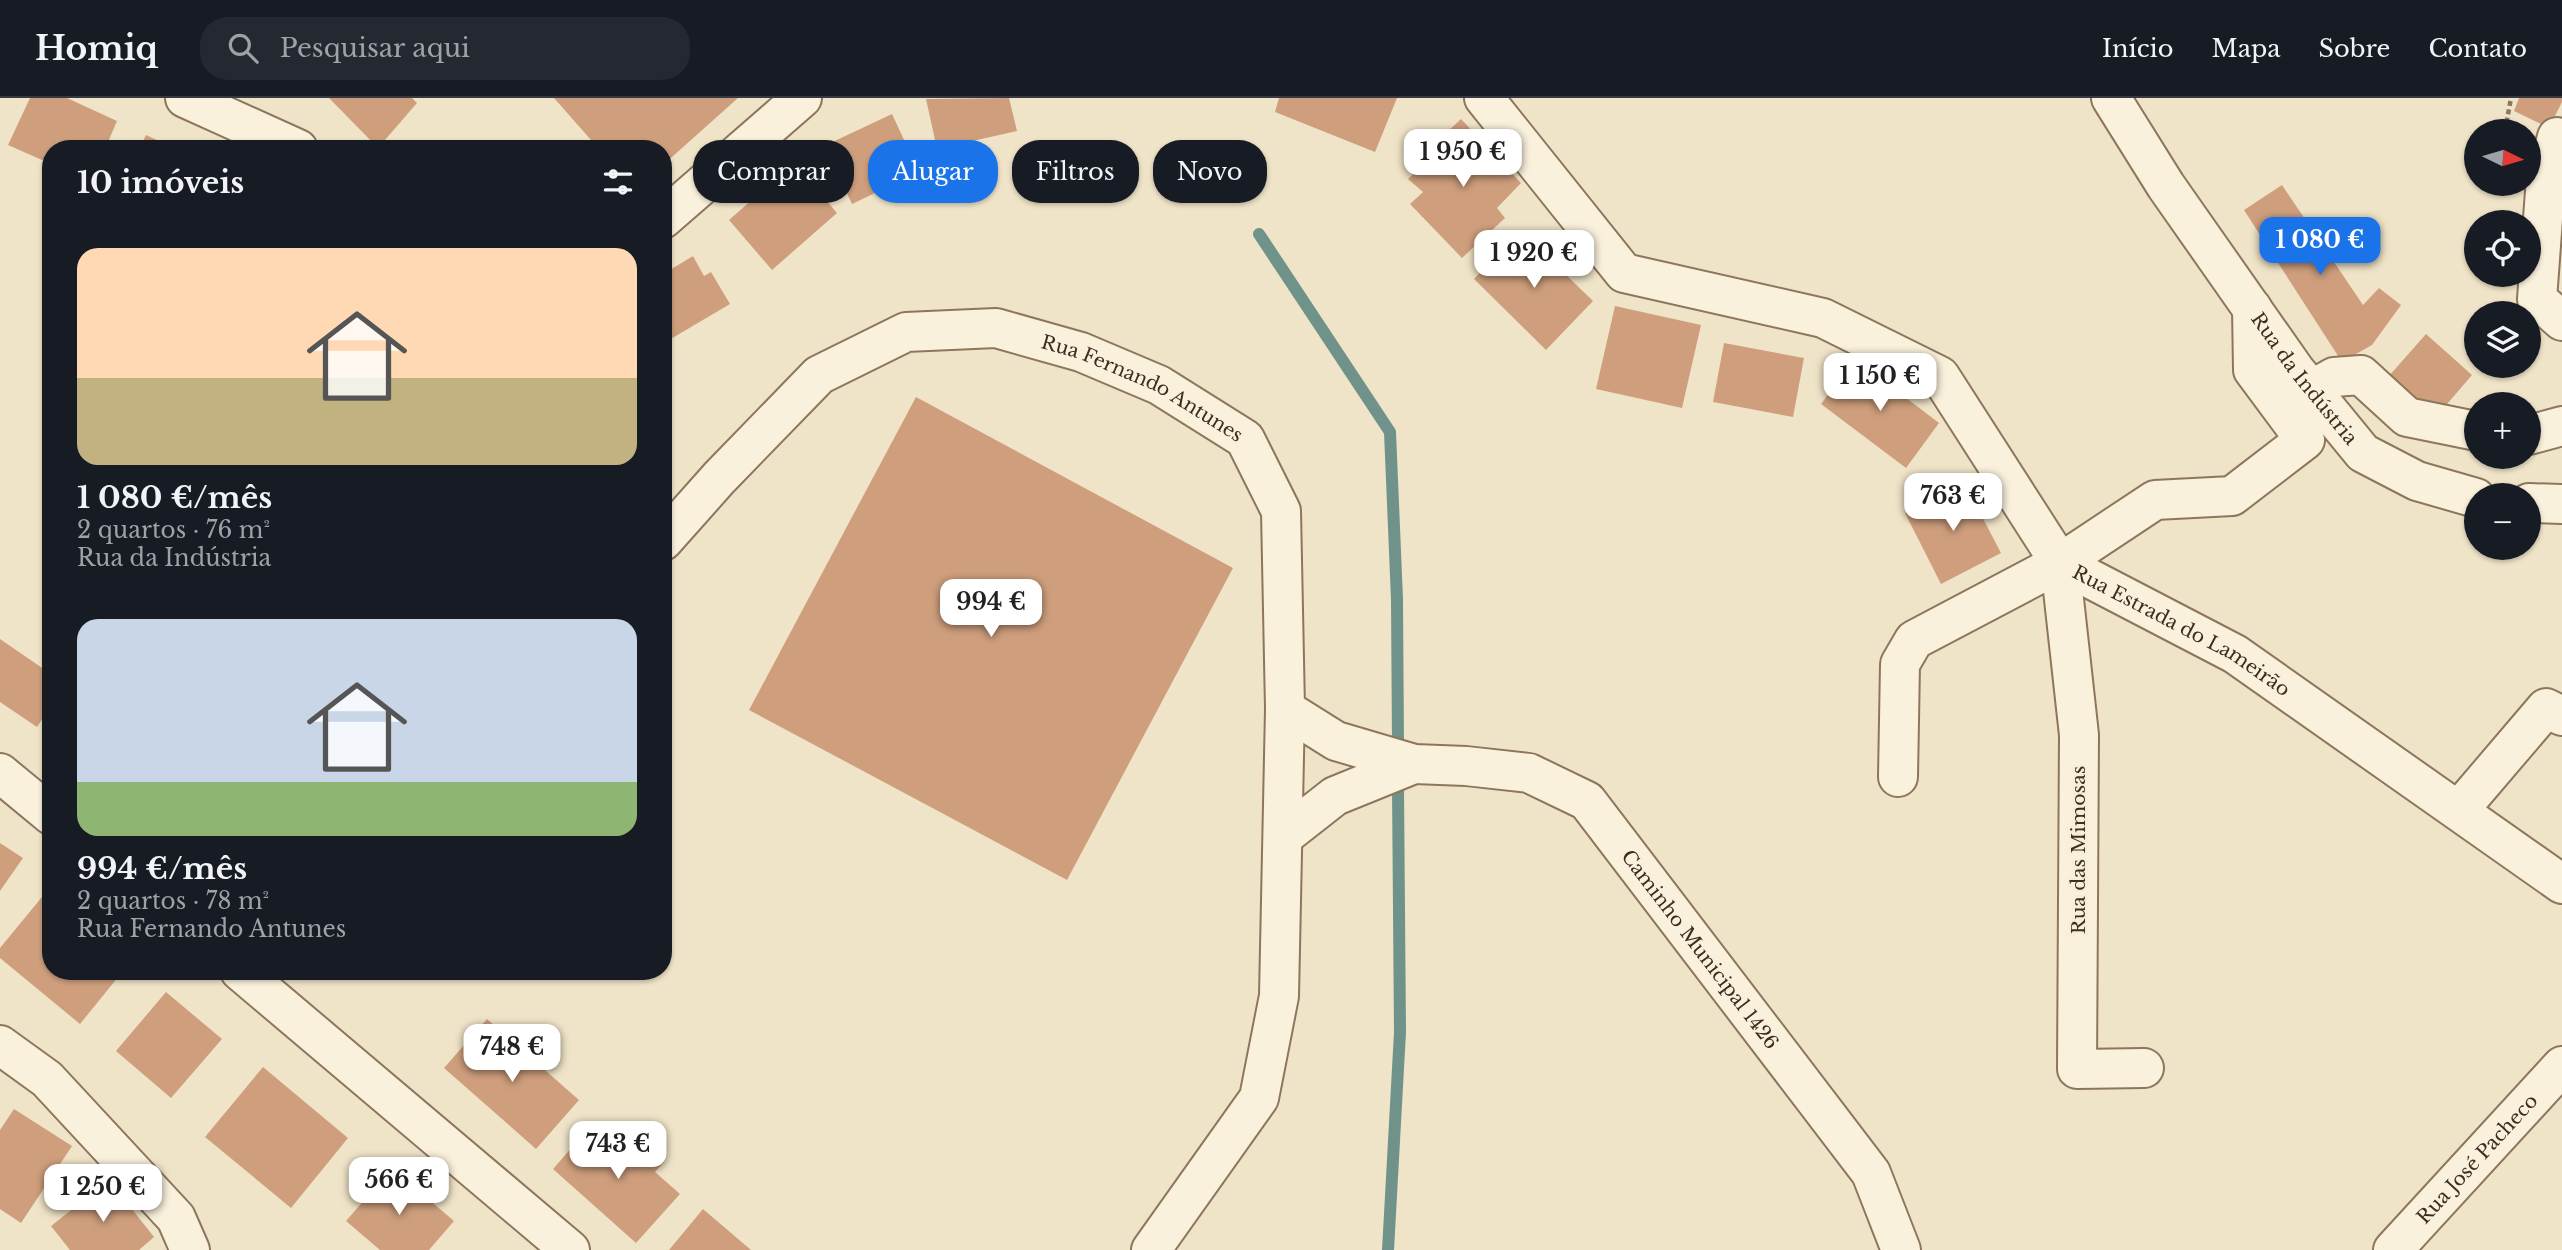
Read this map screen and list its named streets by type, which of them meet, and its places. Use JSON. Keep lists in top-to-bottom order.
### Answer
{
  "streets": {
    "street": [
      "Rua da Indústria",
      "Rua Fernando Antunes",
      "Rua Estrada do Lameirão",
      "Rua das Mimosas",
      "Caminho Municipal 1426",
      "Rua José Pacheco"
    ]
  },
  "crossings": [
    ["Rua Fernando Antunes", "Caminho Municipal 1426"],
    ["Rua Estrada do Lameirão", "Rua das Mimosas"]
  ],
  "north": "right",
  "page": {
    "header": "Homiq",
    "search": "Pesquisar aqui",
    "nav": [
      "Início",
      "Mapa",
      "Sobre",
      "Contato"
    ],
    "map_buttons": ["+", "−"],
    "price": [
      "1 950 €",
      "1 080 €",
      "1 920 €",
      "1 150 €",
      "763 €",
      "994 €",
      "748 €",
      "743 €",
      "566 €",
      "1 250 €"
    ],
    "chip": [
      "Comprar",
      "Alugar",
      "Filtros",
      "Novo"
    ],
    "heading": "10 imóveis",
    "list": [
      {
        "name": "1 080 €/mês",
        "note": "2 quartos · 76 m² · Rua da Indústria"
      },
      {
        "name": "994 €/mês",
        "note": "2 quartos · 78 m² · Rua Fernando Antunes"
      }
    ]
  }
}
